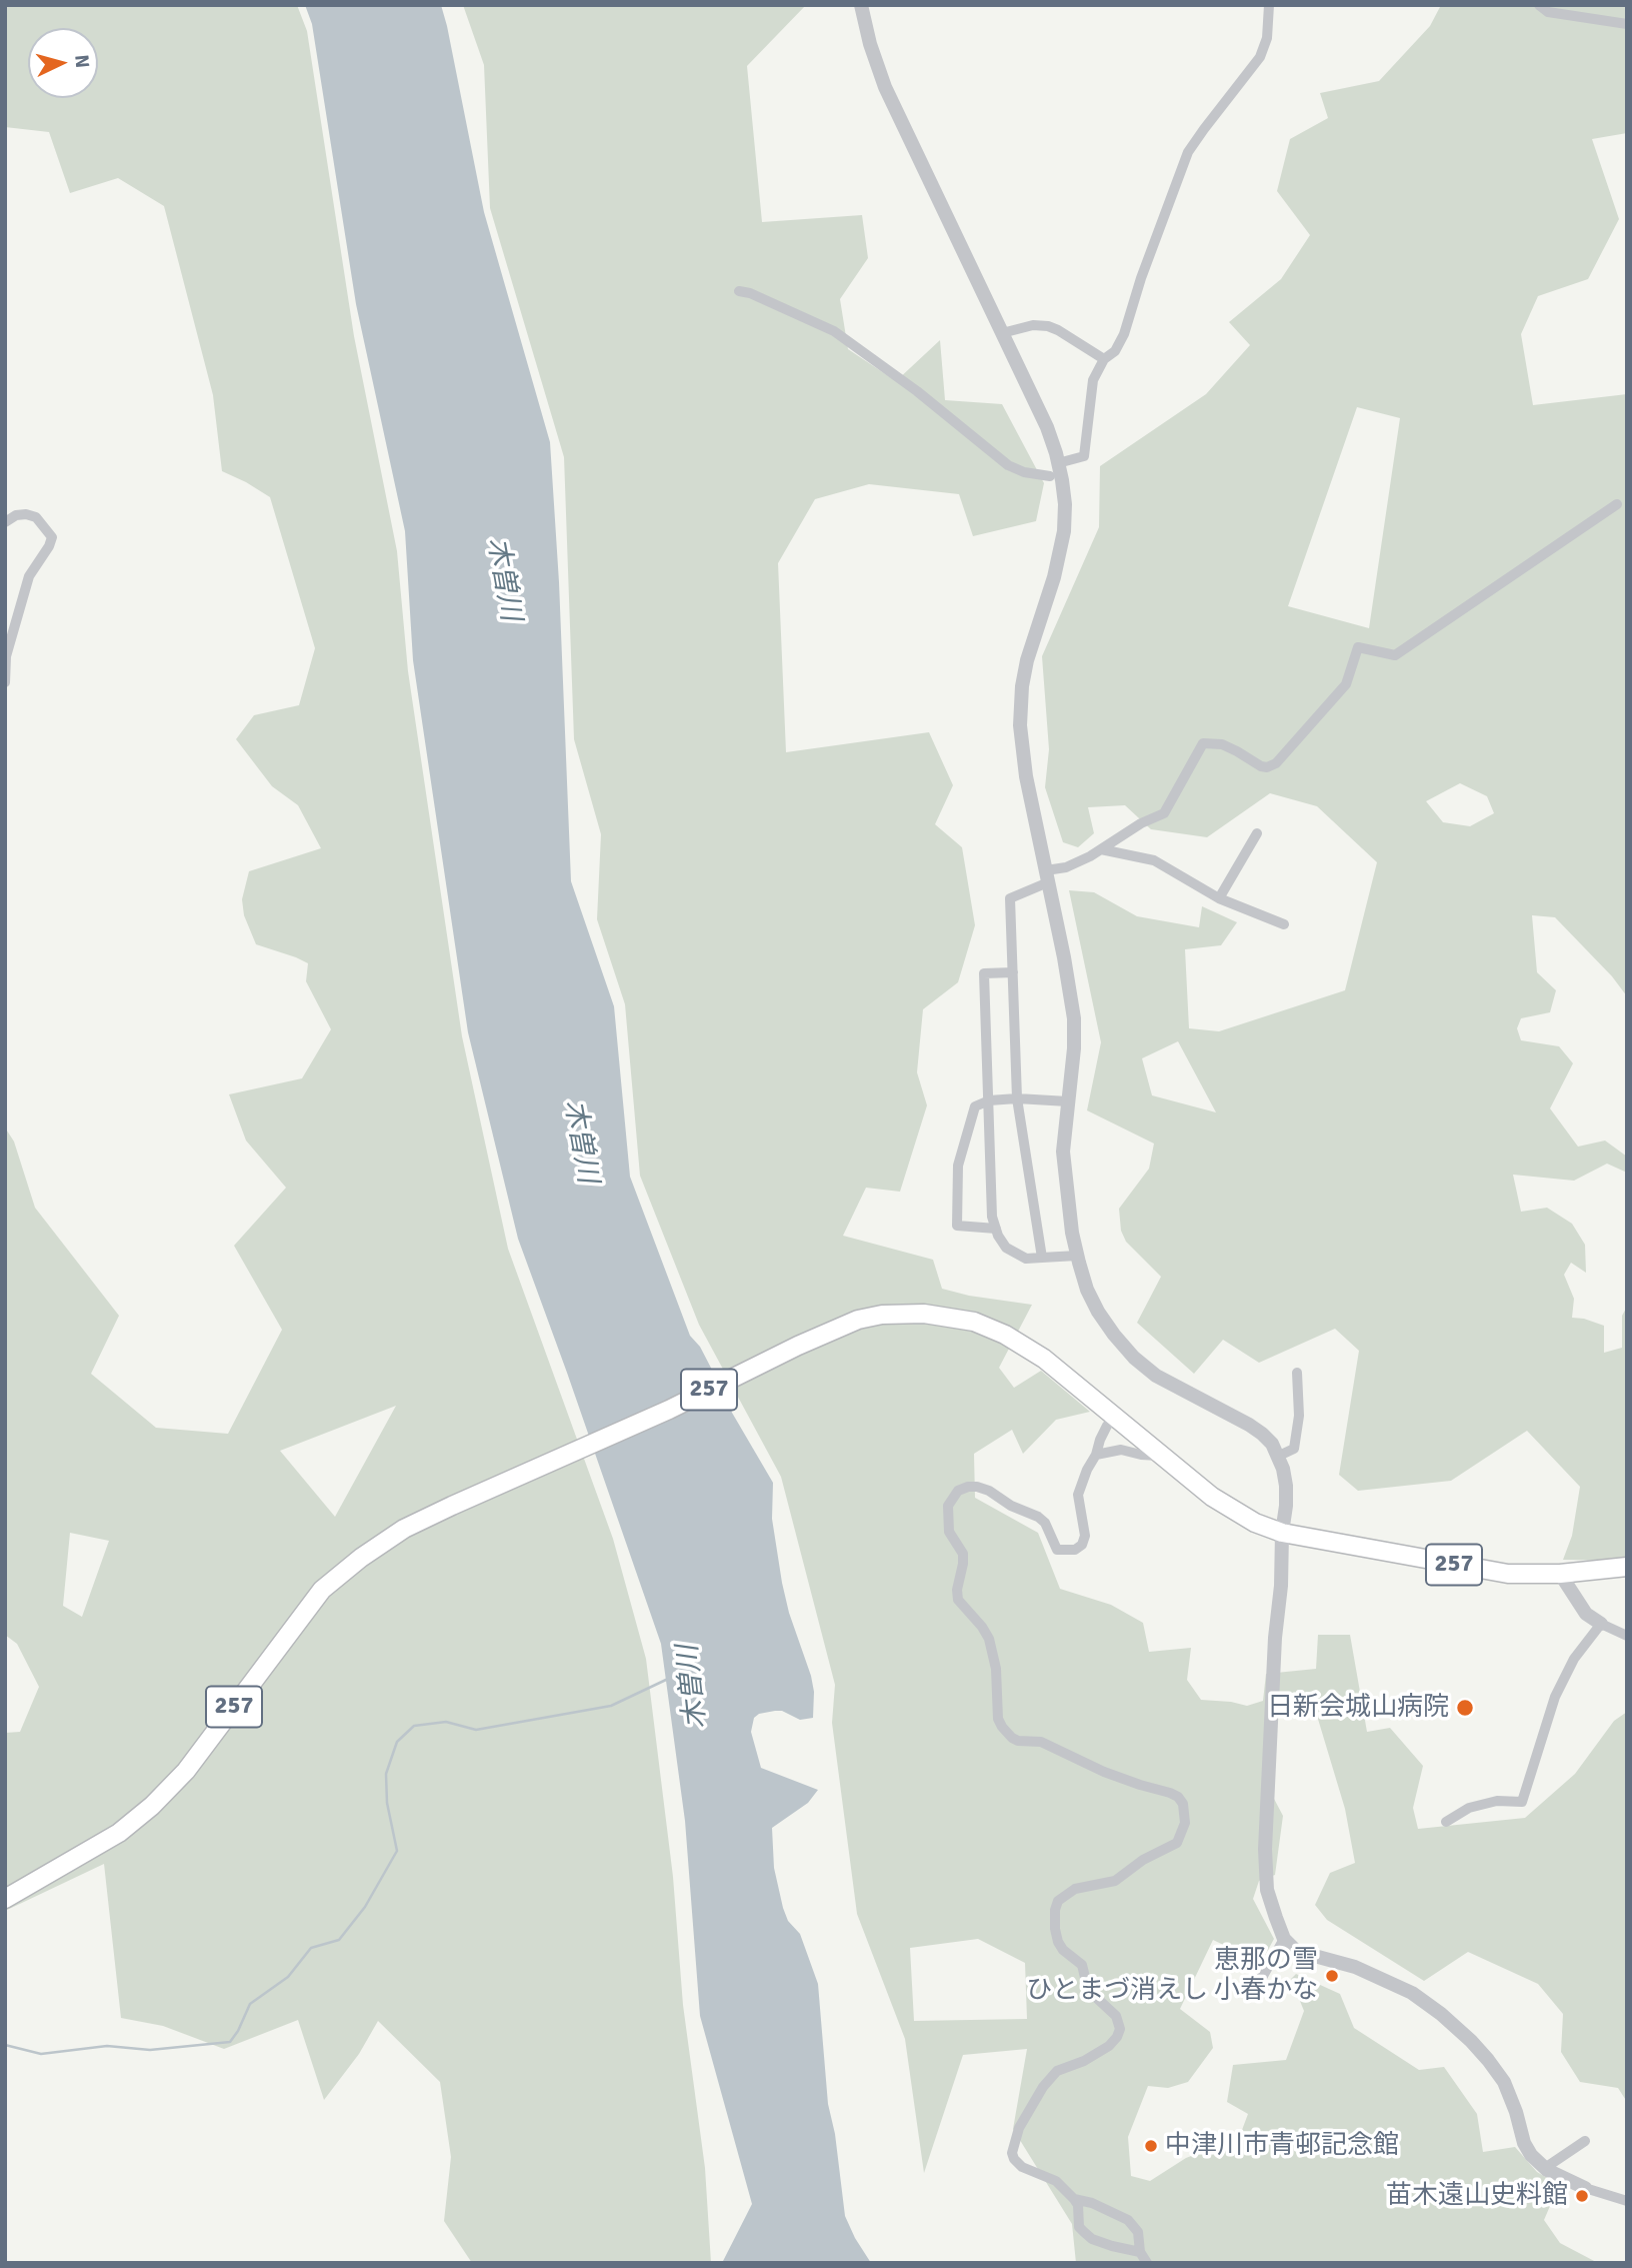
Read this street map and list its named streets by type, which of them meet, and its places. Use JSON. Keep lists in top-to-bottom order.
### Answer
{
  "streets": {
    "highway": ["257"]
  },
  "water": ["木曽川"],
  "places": [
    "日新会城山病院",
    "恵那の雪 ひとまづ消えし 小春かな",
    "中津川市青邨記念館",
    "苗木遠山史料館"
  ],
  "north": "right"
}
